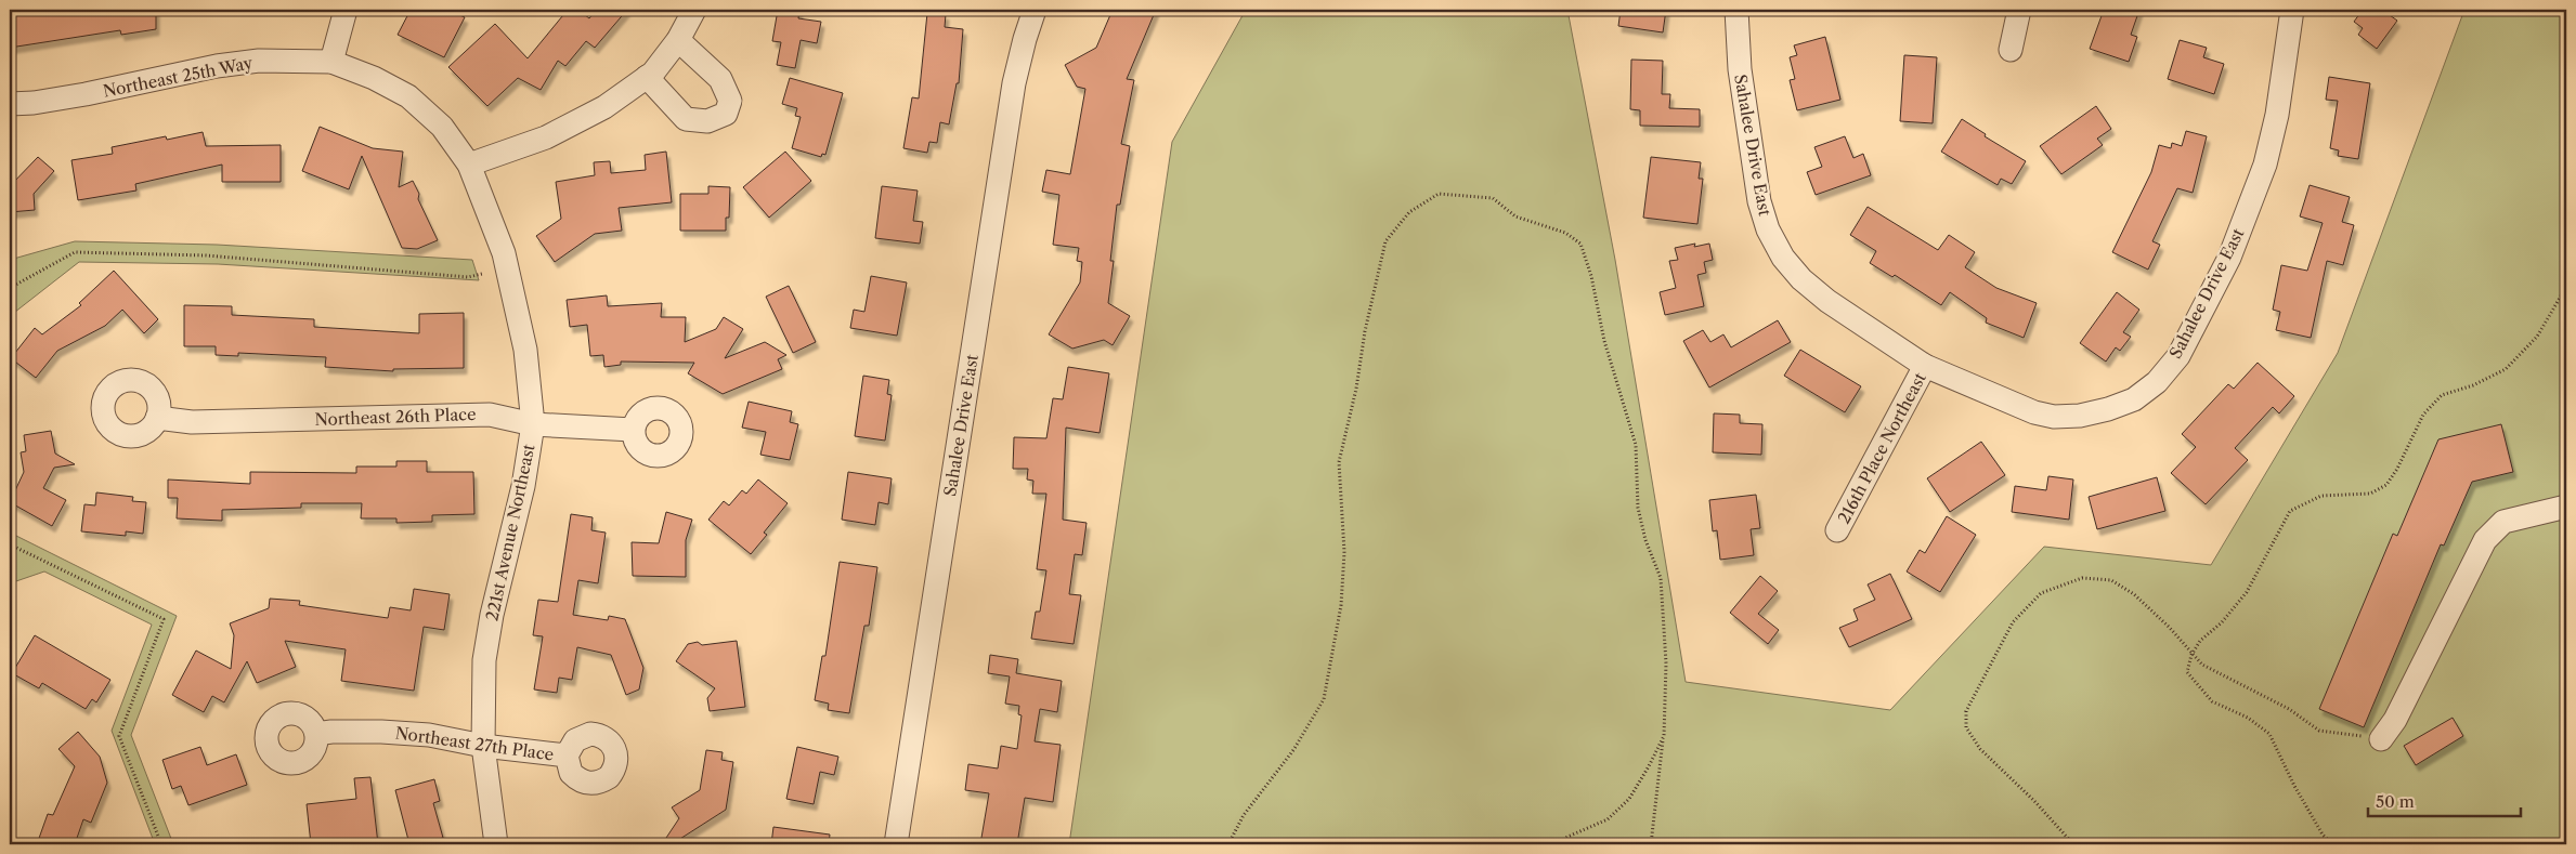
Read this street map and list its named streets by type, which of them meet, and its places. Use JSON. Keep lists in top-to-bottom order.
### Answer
{
  "streets": {
    "street": [
      "Northeast 25th Way",
      "Sahalee Drive East",
      "Northeast 26th Place",
      "216th Place Northeast",
      "221st Avenue Northeast",
      "Northeast 27th Place"
    ]
  },
  "crossings": [
    ["Northeast 25th Way", "221st Avenue Northeast"],
    ["Sahalee Drive East", "216th Place Northeast"],
    ["Northeast 26th Place", "221st Avenue Northeast"],
    ["221st Avenue Northeast", "Northeast 27th Place"]
  ],
  "scale_bar": "50 m"
}
